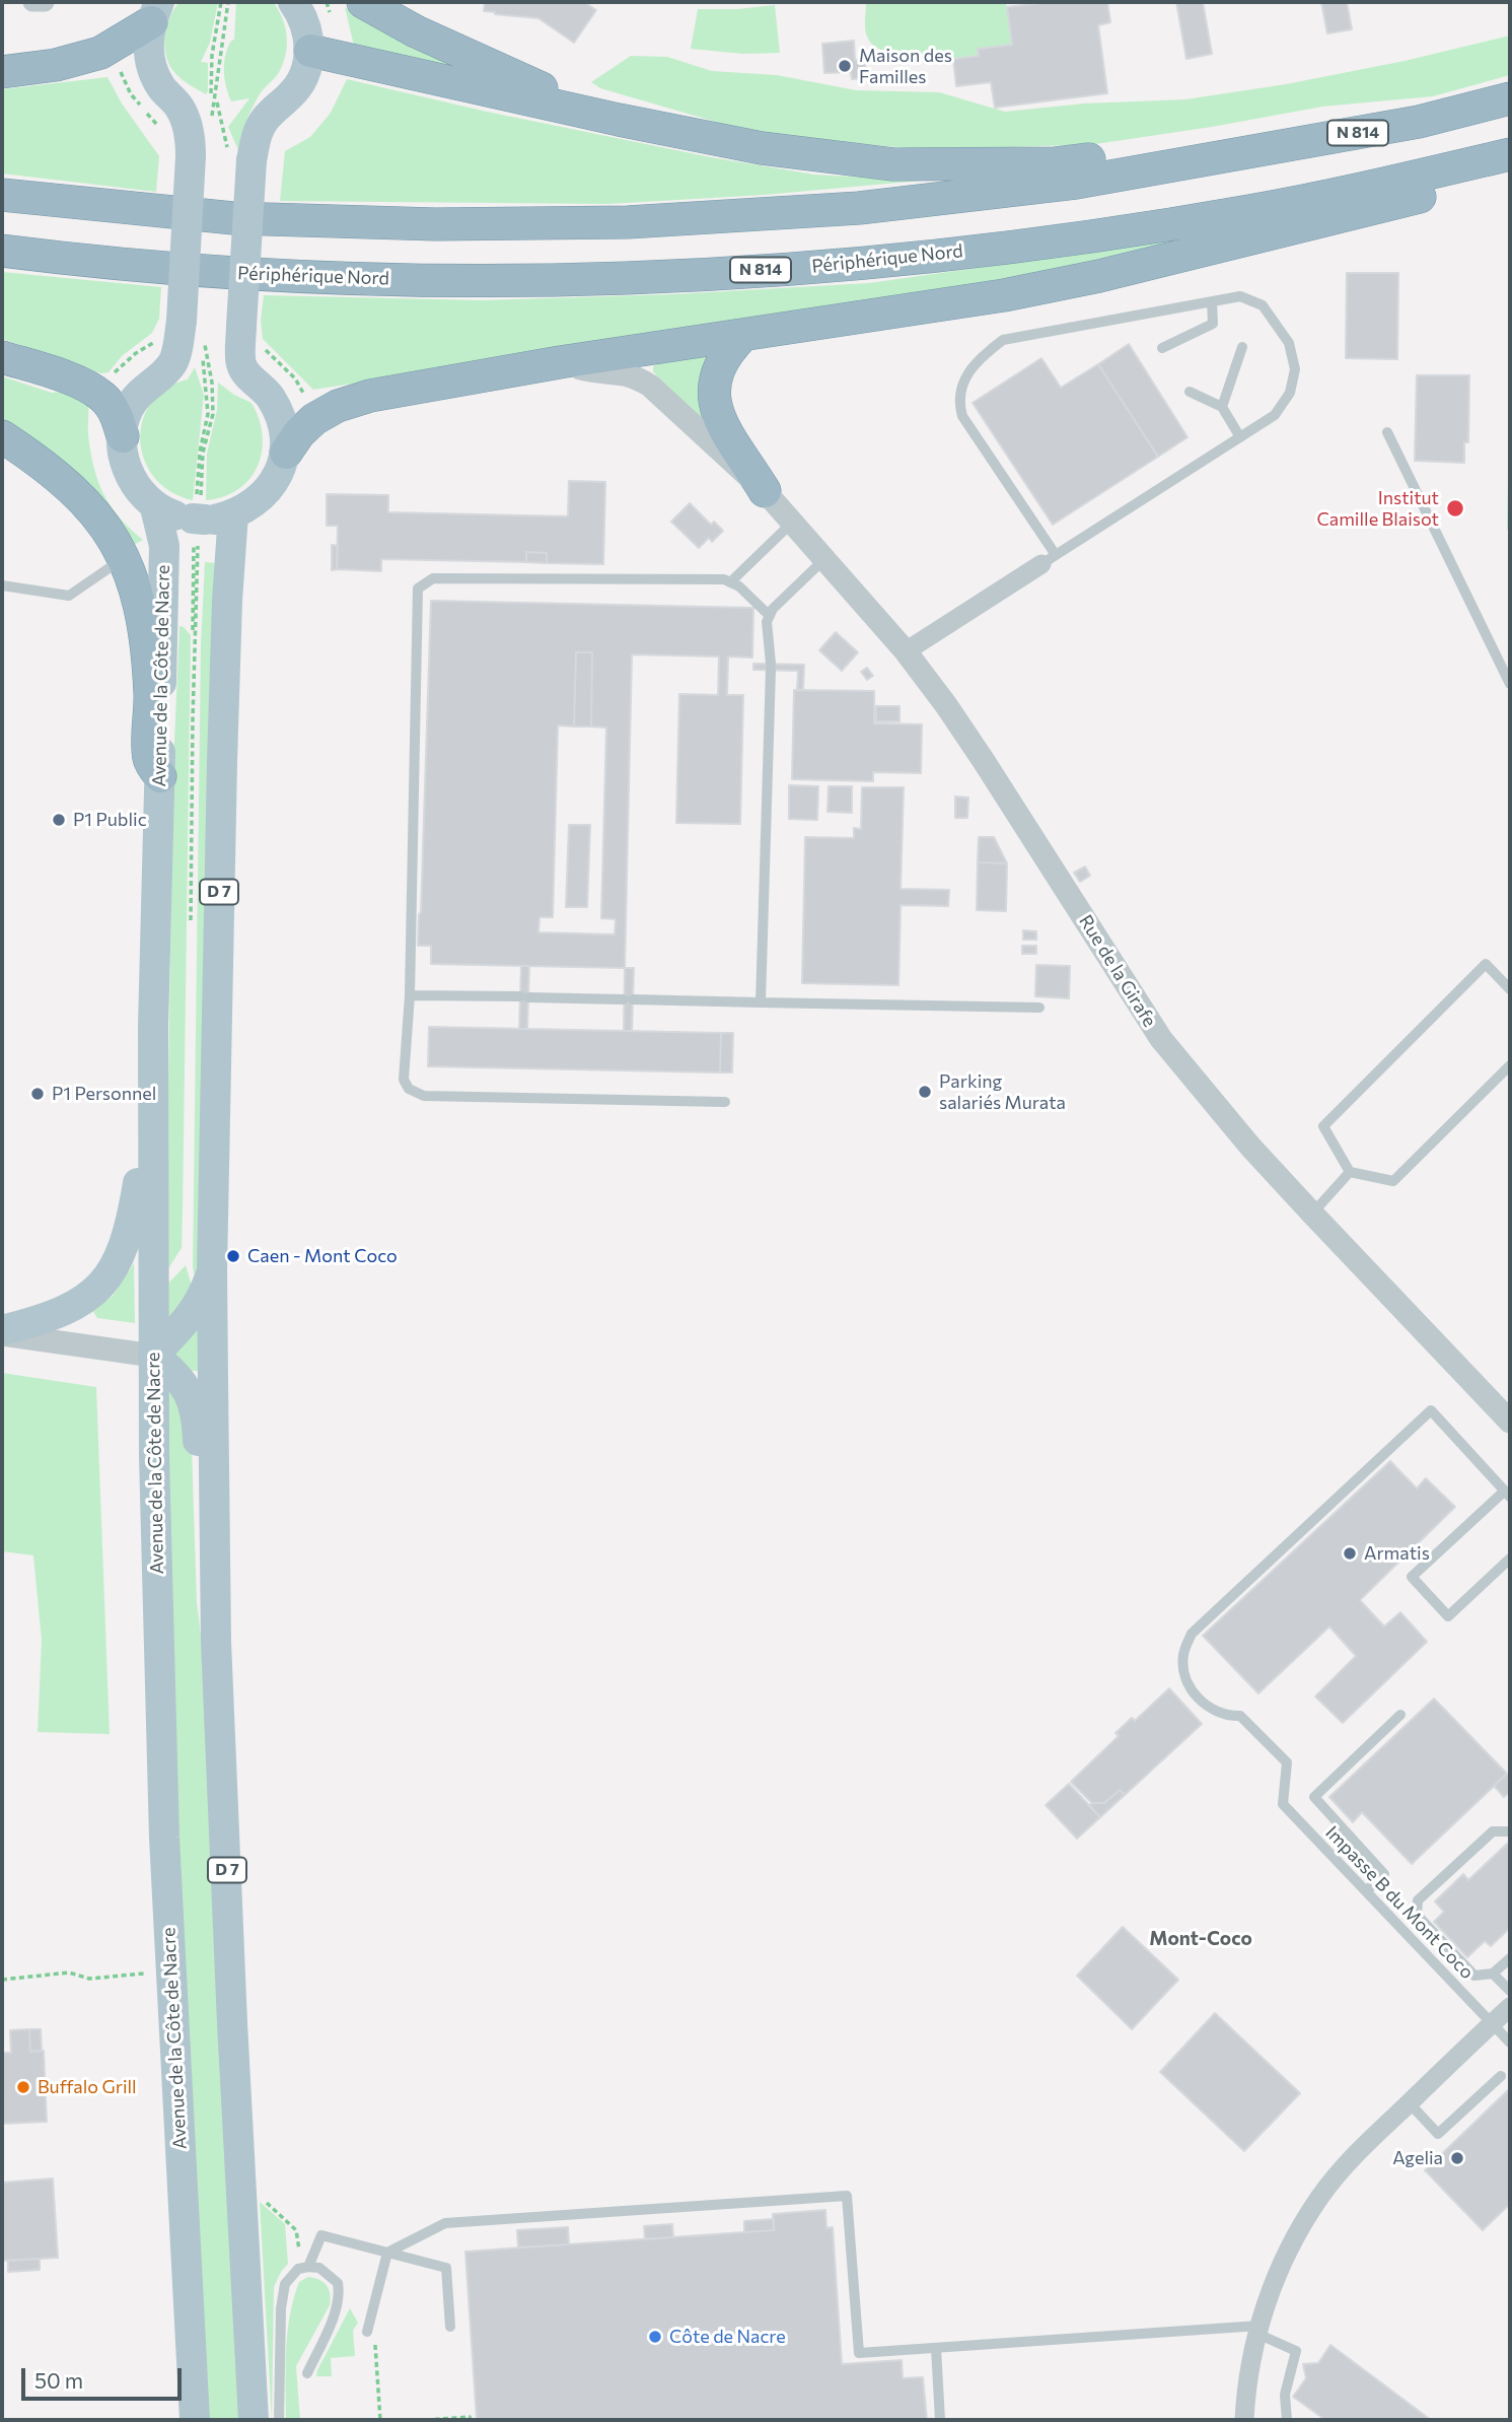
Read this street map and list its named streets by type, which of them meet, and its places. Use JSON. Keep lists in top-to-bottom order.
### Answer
{
  "streets": {
    "highway": ["N 814", "Périphérique Nord"],
    "main road": ["Avenue de la Côte de Nacre", "D 7"],
    "street": ["Rue de la Girafe"],
    "lane": ["Impasse B du Mont Coco"]
  },
  "districts": ["Mont-Coco"],
  "places": [
    "Maison des Familles",
    "Institut Camille Blaisot",
    "P1 Public",
    "Parking salariés Murata",
    "P1 Personnel",
    "Caen - Mont Coco",
    "Armatis",
    "Buffalo Grill",
    "Agelia",
    "Côte de Nacre"
  ],
  "scale_bar": "50 m"
}
